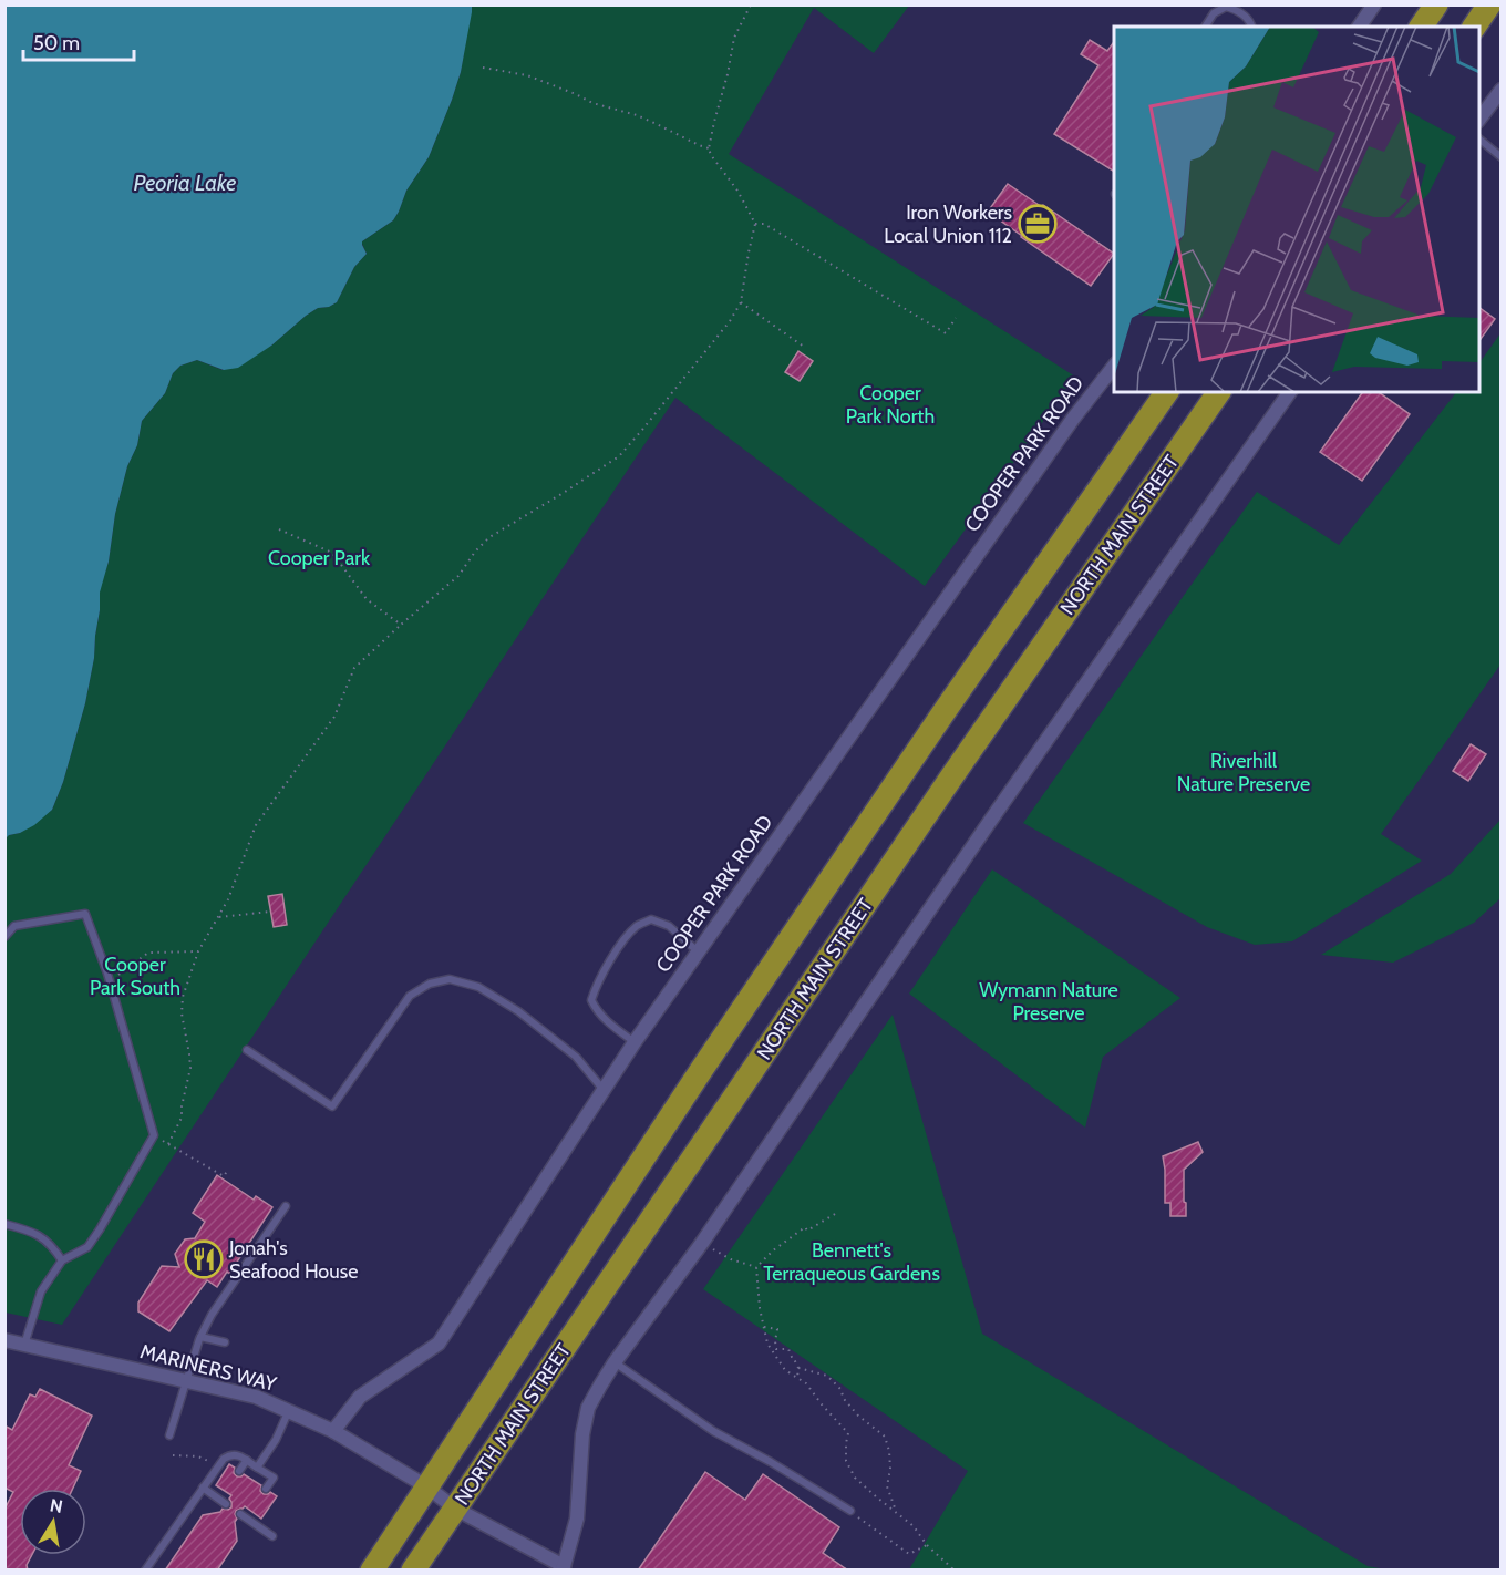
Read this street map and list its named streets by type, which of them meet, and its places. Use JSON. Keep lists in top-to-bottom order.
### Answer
{
  "streets": {
    "highway": ["NORTH MAIN STREET"],
    "street": ["COOPER PARK ROAD", "MARINERS WAY"]
  },
  "crossings": [
    ["COOPER PARK ROAD", "MARINERS WAY"],
    ["NORTH MAIN STREET", "MARINERS WAY"]
  ],
  "water": ["Peoria Lake"],
  "parks": [
    "Cooper Park North",
    "Cooper Park",
    "Riverhill Nature Preserve",
    "Cooper Park South",
    "Wymann Nature Preserve",
    "Bennett's Terraqueous Gardens"
  ],
  "places": {
    "office": ["Iron Workers Local Union 112"],
    "restaurant": ["Jonah's Seafood House"]
  },
  "scale_bar": "50 m",
  "north": "top"
}
